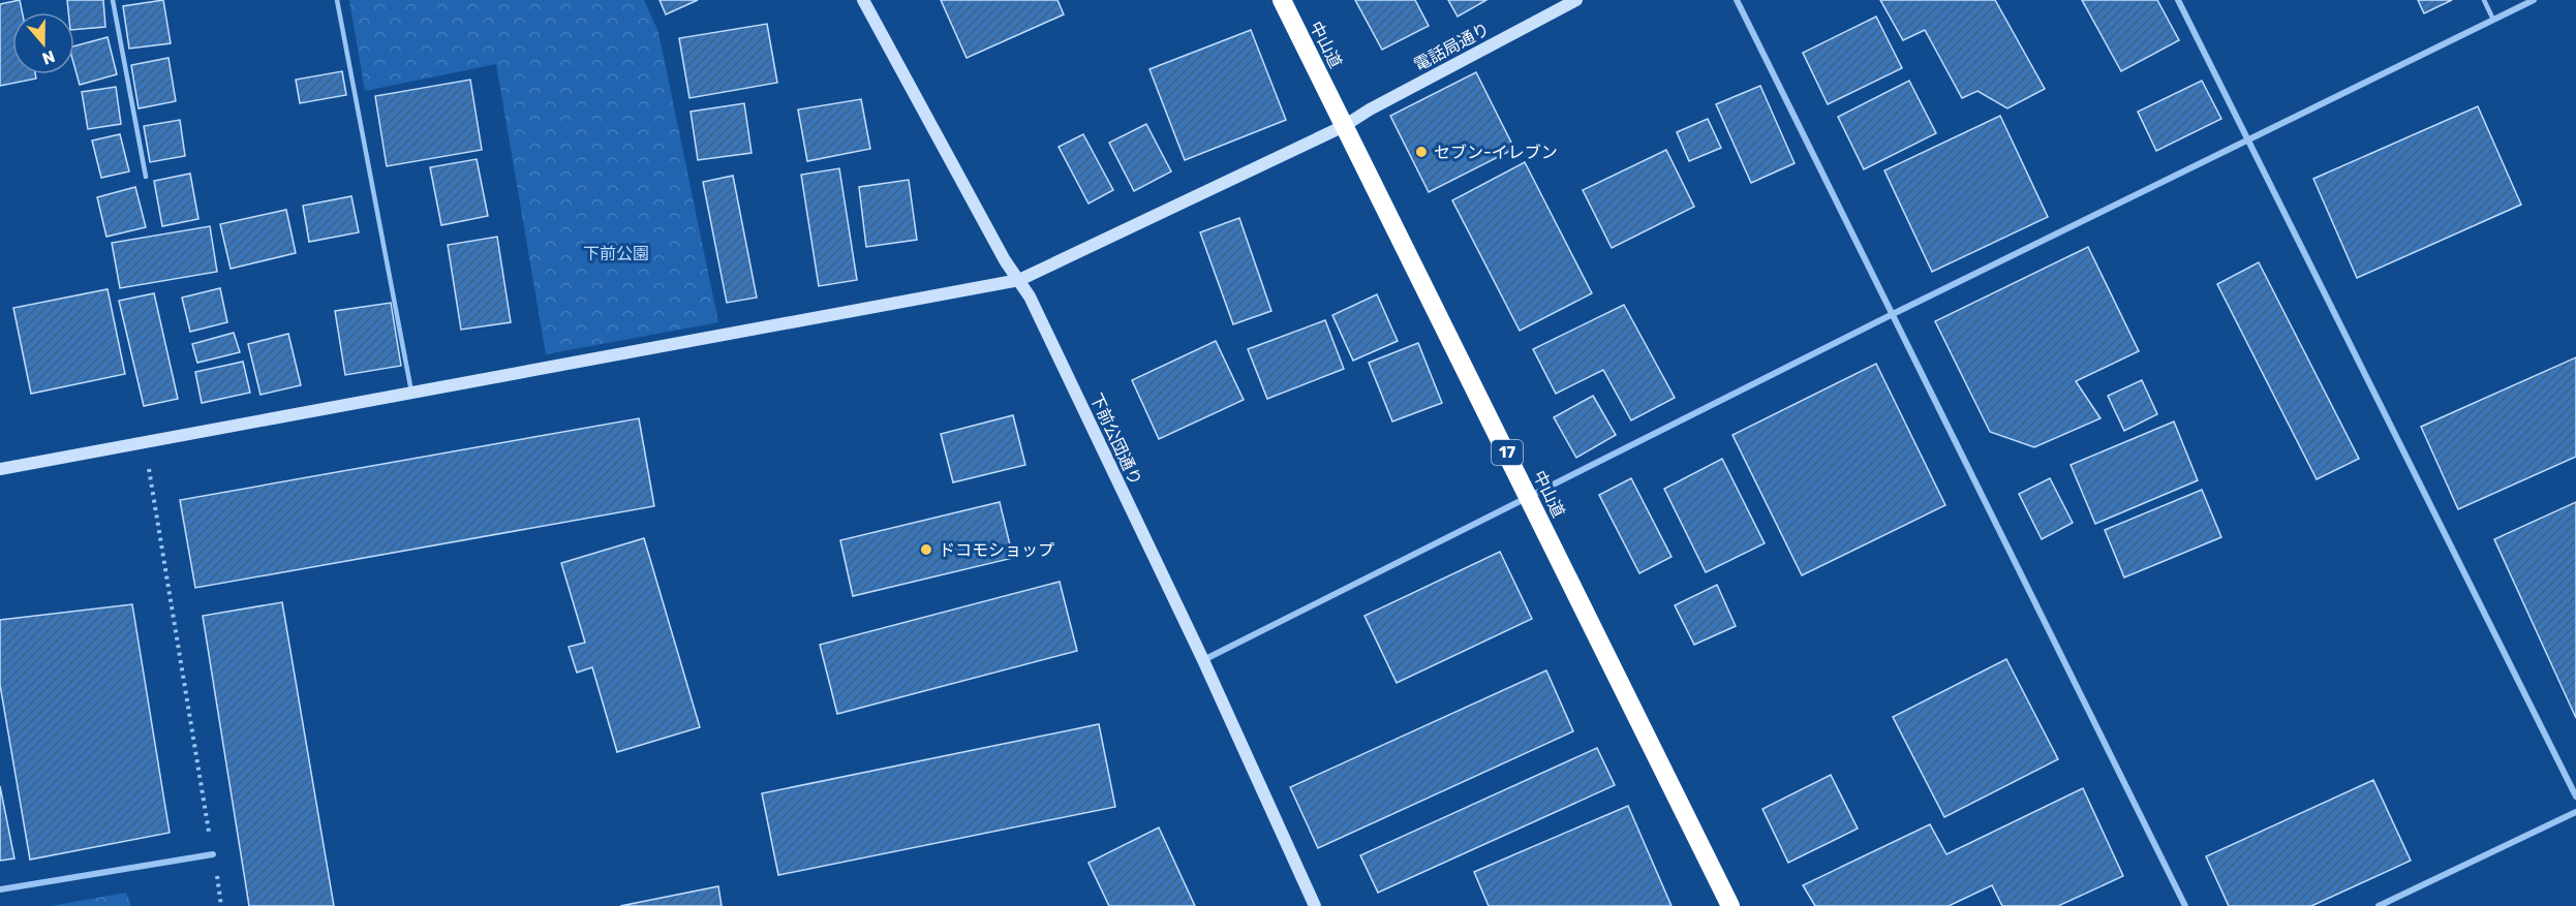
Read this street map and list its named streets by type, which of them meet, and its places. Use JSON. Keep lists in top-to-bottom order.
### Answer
{
  "streets": {
    "highway": ["中山道", "17"],
    "street": ["電話局通り", "下前公団通り"]
  },
  "crossings": [
    ["中山道", "電話局通り"],
    ["電話局通り", "下前公団通り"]
  ],
  "parks": ["下前公園"],
  "places": ["セブン-イレブン", "ドコモショップ"],
  "north": "bottom"
}
